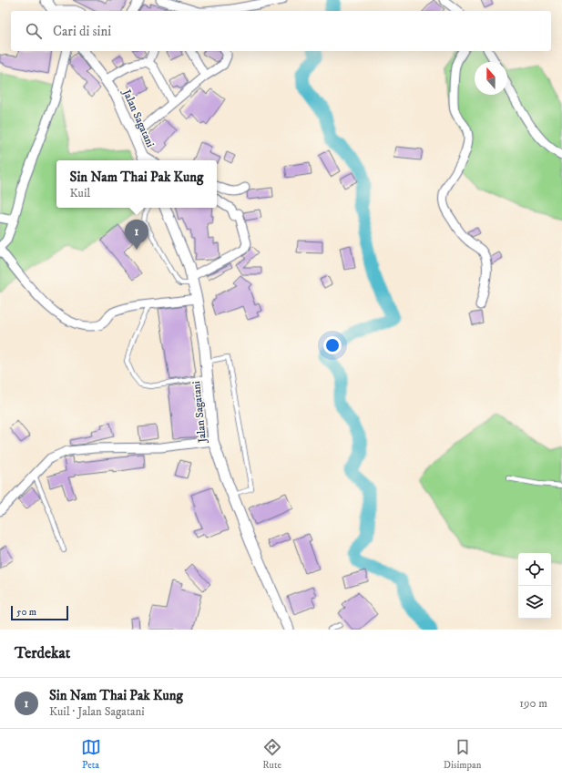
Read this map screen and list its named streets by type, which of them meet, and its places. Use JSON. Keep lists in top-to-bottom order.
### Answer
{
  "streets": {
    "street": ["Jalan Sagatani"]
  },
  "scale_bar": "50 m",
  "north": "top",
  "page": {
    "search": "Cari di sini",
    "popup": ["Sin Nam Thai Pak Kung", "Kuil"],
    "pins": "1",
    "scale": "50 m",
    "heading": "Terdekat",
    "list": [
      {
        "mark": "1",
        "name": "Sin Nam Thai Pak Kung",
        "note": "Kuil · Jalan Sagatani",
        "value": "190 m"
      }
    ],
    "nav": ["Peta", "Rute", "Disimpan"]
  }
}
